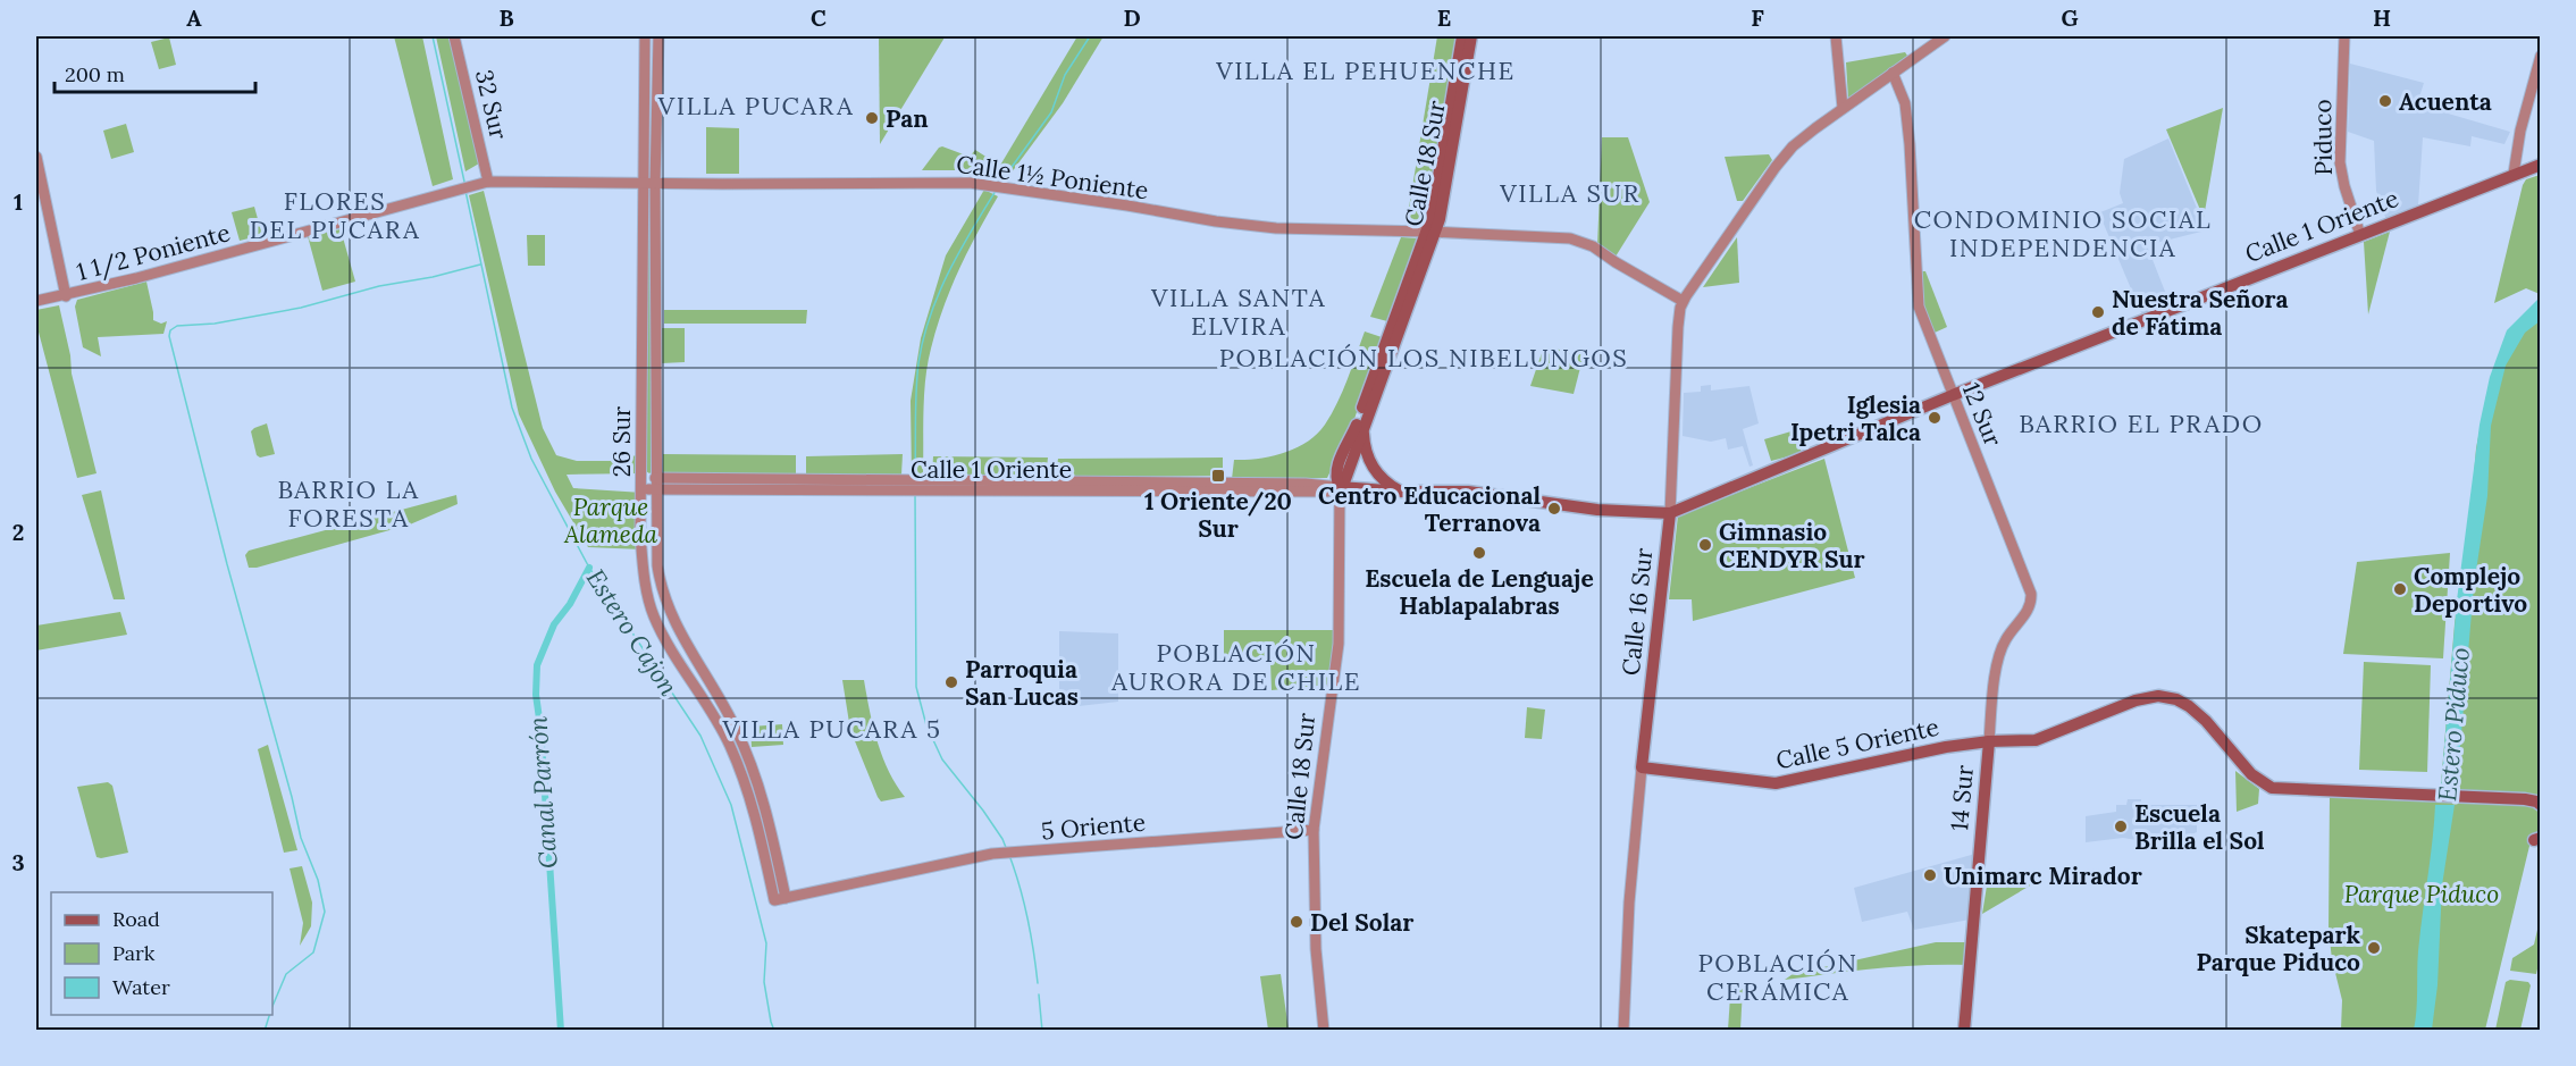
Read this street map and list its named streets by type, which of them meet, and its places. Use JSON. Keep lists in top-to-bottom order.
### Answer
{
  "streets": {
    "main road": [
      "Calle 18 Sur",
      "Calle 1 Oriente",
      "Calle 16 Sur",
      "Calle 5 Oriente",
      "14 Sur"
    ],
    "street": [
      "32 Sur",
      "Piduco",
      "Calle 1½ Poniente",
      "1 1/2 Poniente",
      "12 Sur",
      "26 Sur",
      "5 Oriente"
    ]
  },
  "crossings": [
    ["32 Sur", "Calle 1½ Poniente"],
    ["Piduco", "Calle 1 Oriente"],
    ["Calle 18 Sur", "Calle 1½ Poniente"],
    ["Calle 18 Sur", "Calle 1 Oriente"],
    ["Calle 18 Sur", "5 Oriente"],
    ["Calle 1½ Poniente", "1 1/2 Poniente"],
    ["Calle 1½ Poniente", "26 Sur"],
    ["Calle 1½ Poniente", "Calle 16 Sur"],
    ["Calle 1 Oriente", "12 Sur"],
    ["Calle 1 Oriente", "26 Sur"],
    ["Calle 1 Oriente", "Calle 16 Sur"],
    ["12 Sur", "Calle 16 Sur"],
    ["12 Sur", "14 Sur"],
    ["26 Sur", "5 Oriente"],
    ["Calle 16 Sur", "Calle 5 Oriente"],
    ["Calle 5 Oriente", "14 Sur"]
  ],
  "districts": [
    "VILLA EL PEHUENCHE",
    "VILLA PUCARA",
    "VILLA SUR",
    "FLORES DEL PUCARA",
    "CONDOMINIO SOCIAL INDEPENDENCIA",
    "VILLA SANTA ELVIRA",
    "POBLACIÓN LOS NIBELUNGOS",
    "BARRIO EL PRADO",
    "BARRIO LA FORESTA",
    "POBLACIÓN AURORA DE CHILE",
    "VILLA PUCARA 5",
    "POBLACIÓN CERÁMICA"
  ],
  "water": ["Estero Cajon", "Estero Piduco", "Canal Parrón"],
  "parks": ["Parque Alameda", "Parque Piduco"],
  "places": {
    "other": [
      "Acuenta",
      "Pan",
      "Nuestra Señora de Fátima",
      "Iglesia Ipetri Talca",
      "Centro Educacional Terranova",
      "Gimnasio CENDYR Sur",
      "Escuela de Lenguaje Hablapalabras",
      "Complejo Deportivo",
      "Parroquia San Lucas",
      "Escuela Brilla el Sol",
      "Unimarc Mirador",
      "Del Solar",
      "Skatepark Parque Piduco"
    ],
    "transit": ["1 Oriente/20 Sur"]
  },
  "legend": ["Road", "Park", "Water"],
  "scale_bar": "200 m",
  "grid": {
    "columns": [
      "A",
      "B",
      "C",
      "D",
      "E",
      "F",
      "G",
      "H"
    ],
    "rows": ["1", "2", "3"]
  }
}
